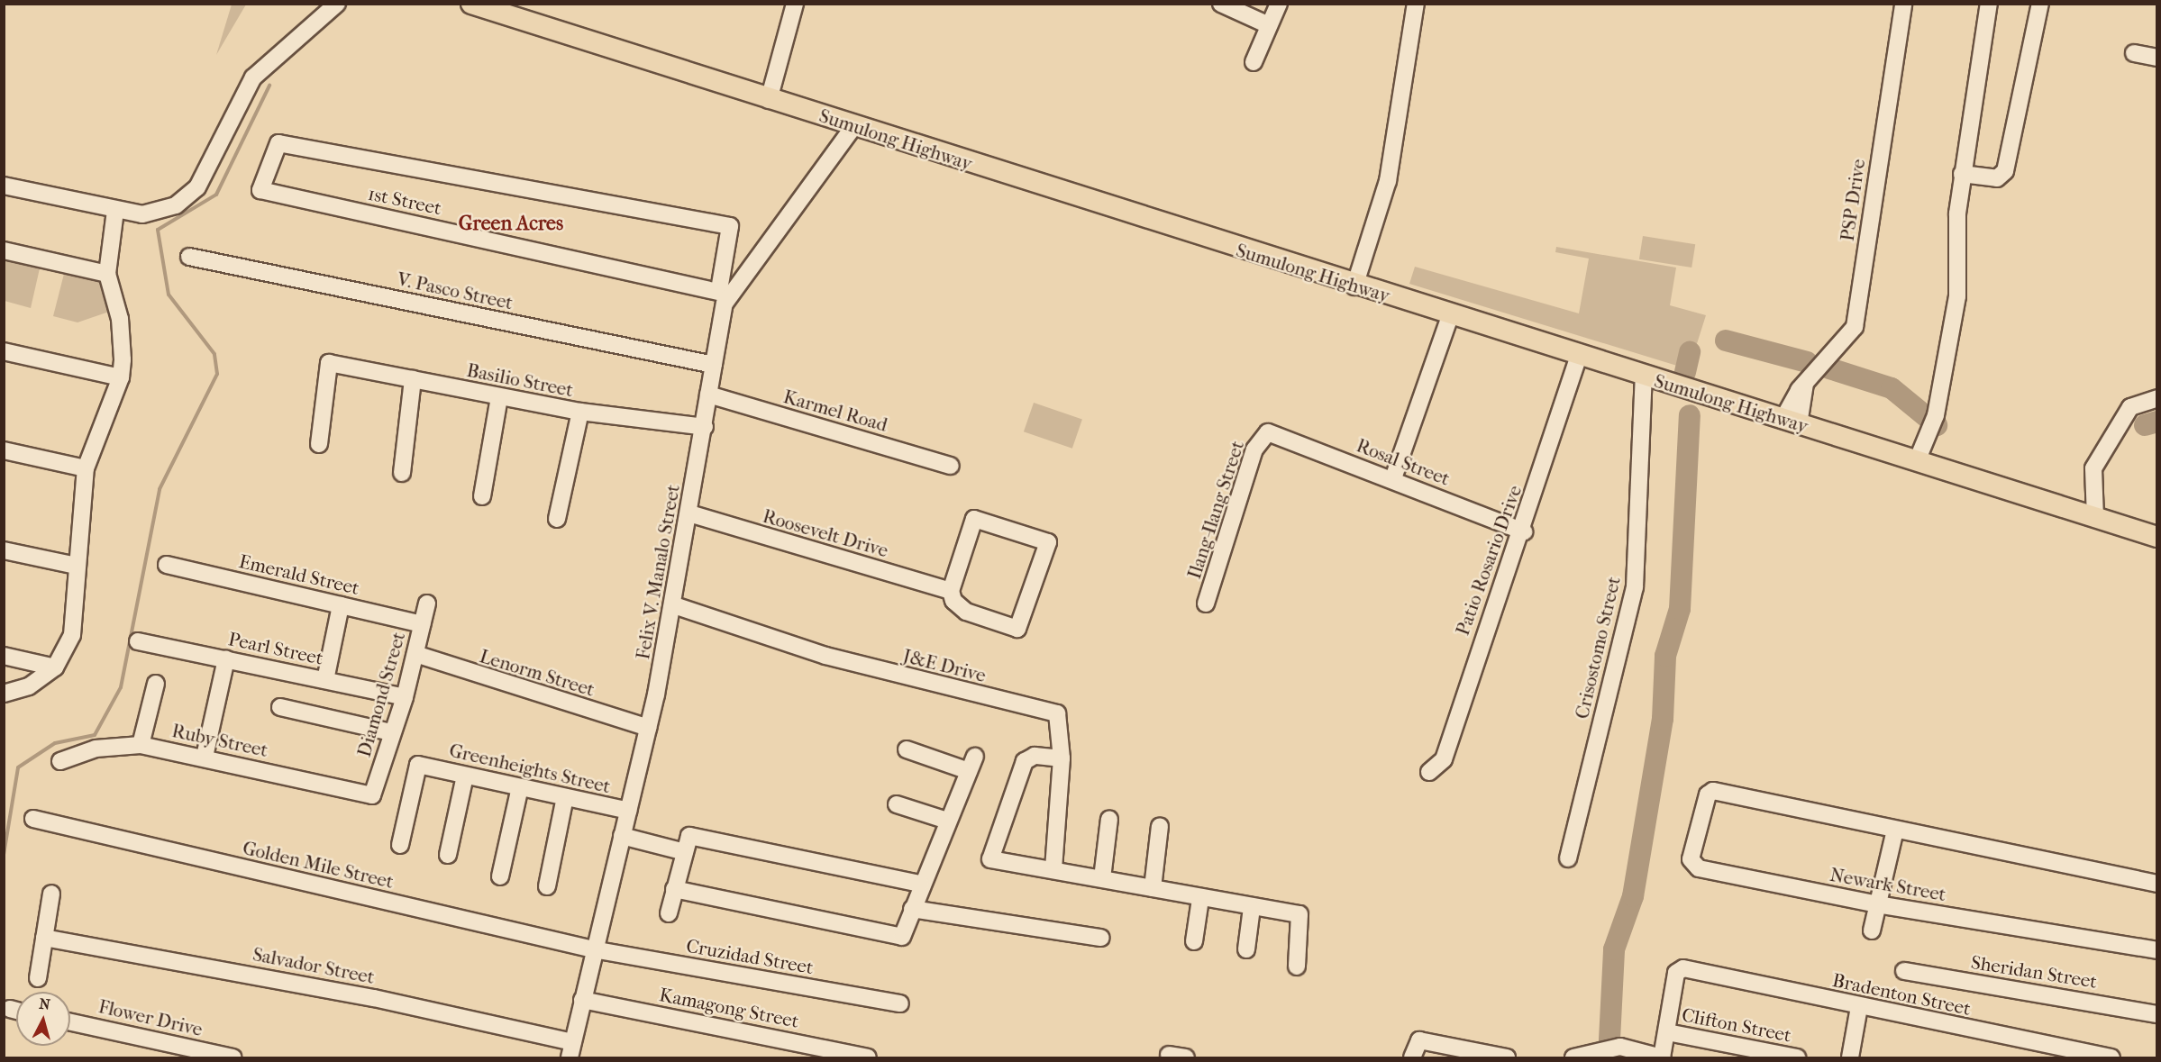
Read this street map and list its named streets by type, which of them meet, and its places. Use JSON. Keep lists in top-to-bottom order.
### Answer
{
  "streets": {
    "main road": ["Sumulong Highway"],
    "street": [
      "PSP Drive",
      "1st Street",
      "V. Pasco Street",
      "Basilio Street",
      "Karmel Road",
      "Rosal Street",
      "Ilang-Ilang Street",
      "Roosevelt Drive",
      "Patio Rosario Drive",
      "Felix V. Manalo Street",
      "Emerald Street",
      "Crisostomo Street",
      "Pearl Street",
      "J&E Drive",
      "Lenorm Street",
      "Diamond Street",
      "Ruby Street",
      "Greenheights Street",
      "Golden Mile Street",
      "Newark Street",
      "Cruzidad Street",
      "Salvador Street",
      "Sheridan Street",
      "Bradenton Street",
      "Kamagong Street",
      "Flower Drive",
      "Clifton Street"
    ]
  },
  "crossings": [
    ["Sumulong Highway", "PSP Drive"],
    ["Sumulong Highway", "Patio Rosario Drive"],
    ["Sumulong Highway", "Felix V. Manalo Street"],
    ["Sumulong Highway", "Crisostomo Street"],
    ["1st Street", "Felix V. Manalo Street"],
    ["V. Pasco Street", "Felix V. Manalo Street"],
    ["Basilio Street", "Felix V. Manalo Street"],
    ["Karmel Road", "Felix V. Manalo Street"],
    ["Rosal Street", "Ilang-Ilang Street"],
    ["Rosal Street", "Patio Rosario Drive"],
    ["Roosevelt Drive", "Felix V. Manalo Street"],
    ["Felix V. Manalo Street", "J&E Drive"],
    ["Felix V. Manalo Street", "Lenorm Street"],
    ["Felix V. Manalo Street", "Greenheights Street"],
    ["Felix V. Manalo Street", "Golden Mile Street"],
    ["Felix V. Manalo Street", "Cruzidad Street"],
    ["Felix V. Manalo Street", "Salvador Street"],
    ["Felix V. Manalo Street", "Kamagong Street"],
    ["Emerald Street", "Diamond Street"],
    ["Pearl Street", "Diamond Street"],
    ["Lenorm Street", "Diamond Street"],
    ["Diamond Street", "Ruby Street"],
    ["Golden Mile Street", "Cruzidad Street"],
    ["Bradenton Street", "Clifton Street"]
  ],
  "districts": ["Green Acres"],
  "north": "top"
}
